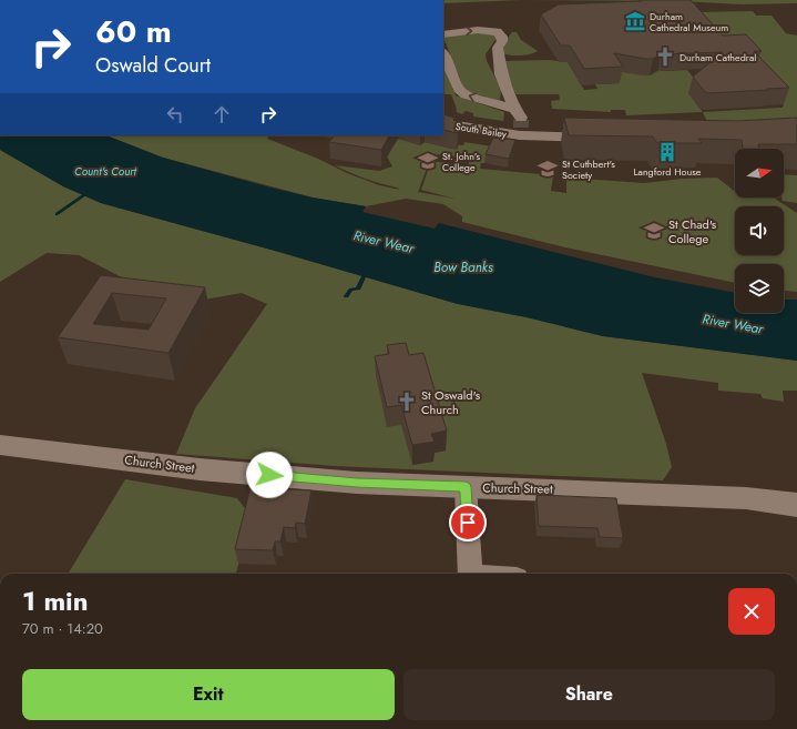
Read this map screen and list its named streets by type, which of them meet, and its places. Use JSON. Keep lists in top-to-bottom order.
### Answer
{
  "streets": {
    "street": ["South Bailey", "Church Street"]
  },
  "water": ["Count's Court", "River Wear", "Bow Banks"],
  "places": {
    "museum": ["Durham Cathedral Museum"],
    "church": ["Durham Cathedral", "St Oswald's Church"],
    "building": ["Langford House"],
    "school or university": ["St. John's College", "St Cuthbert's Society", "St Chad's College"]
  },
  "north": "right",
  "page": {
    "turn": ["60 m", "Oswald Court"],
    "heading": ["1 min", "70 m · 14:20"],
    "buttons": ["Exit", "Share"]
  }
}
